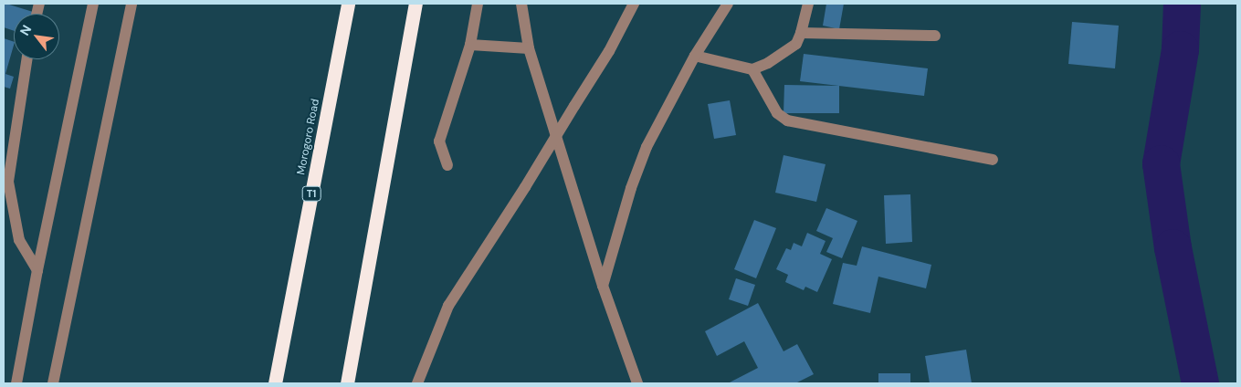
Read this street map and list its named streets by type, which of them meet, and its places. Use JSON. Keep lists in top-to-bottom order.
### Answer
{
  "streets": {
    "highway": ["Morogoro Road", "T1"]
  },
  "north": "top left"
}
